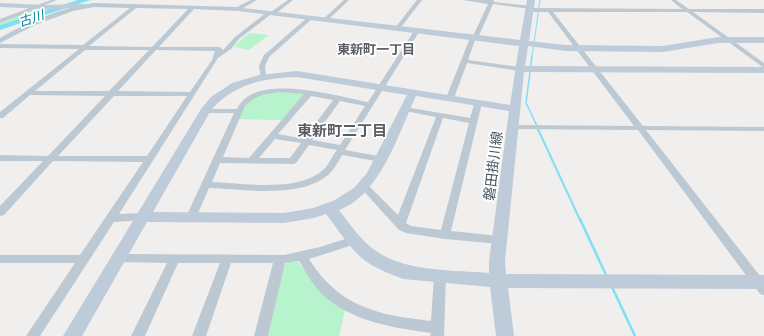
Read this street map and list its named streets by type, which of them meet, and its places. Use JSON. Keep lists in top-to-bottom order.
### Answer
{
  "streets": {
    "street": ["磐田掛川線"]
  },
  "districts": ["東新町一丁目", "東新町二丁目"],
  "water": ["古川"]
}
